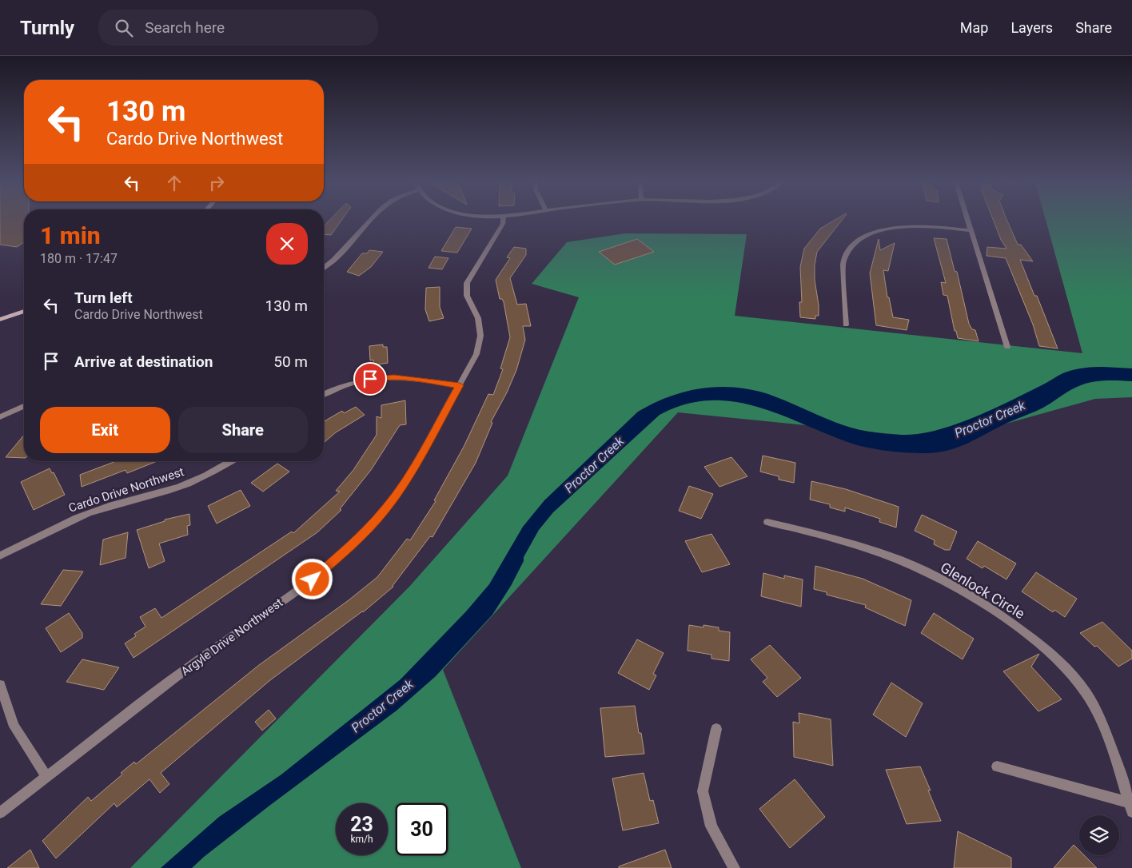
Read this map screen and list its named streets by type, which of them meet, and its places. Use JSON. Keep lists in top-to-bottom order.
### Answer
{
  "streets": {
    "street": ["Cardo Drive Northwest", "Glenlock Circle", "Argyle Drive Northwest"]
  },
  "water": ["Proctor Creek"],
  "page": {
    "header": "Turnly",
    "search": "Search here",
    "nav": ["Map", "Layers", "Share"],
    "turn": ["130 m", "Cardo Drive Northwest"],
    "heading": ["1 min", "180 m · 17:47"],
    "list": [
      {
        "name": "Turn left",
        "note": "Cardo Drive Northwest",
        "value": "130 m"
      },
      {
        "name": "Arrive at destination",
        "value": "50 m"
      }
    ],
    "buttons": ["Exit", "Share"],
    "speed": "23 km/h",
    "limit": "30"
  }
}
